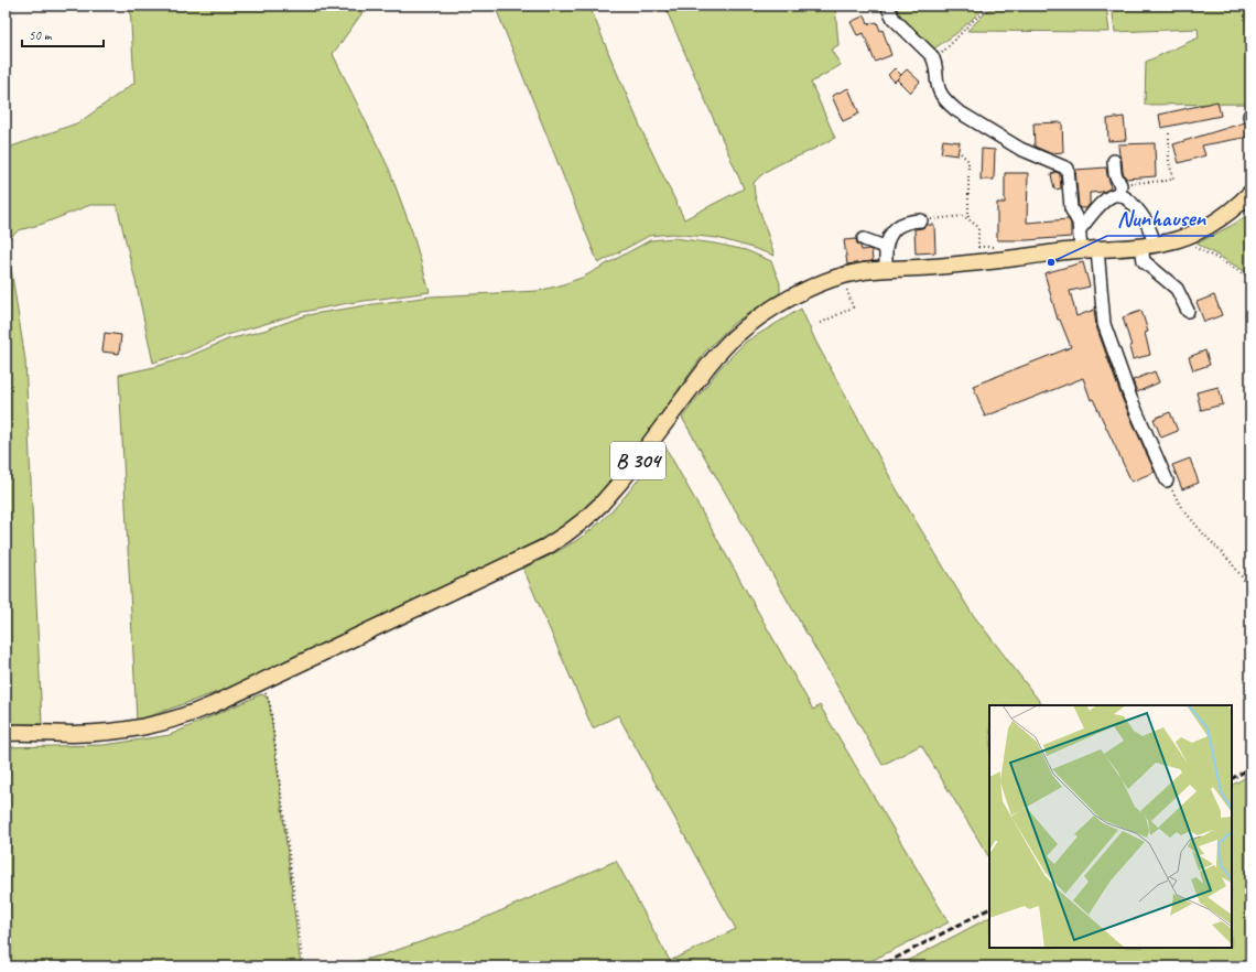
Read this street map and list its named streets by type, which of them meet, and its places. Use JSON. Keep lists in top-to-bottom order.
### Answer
{
  "streets": {
    "main road": ["B 304"]
  },
  "places": ["Nunhausen"],
  "scale_bar": "50 m"
}
